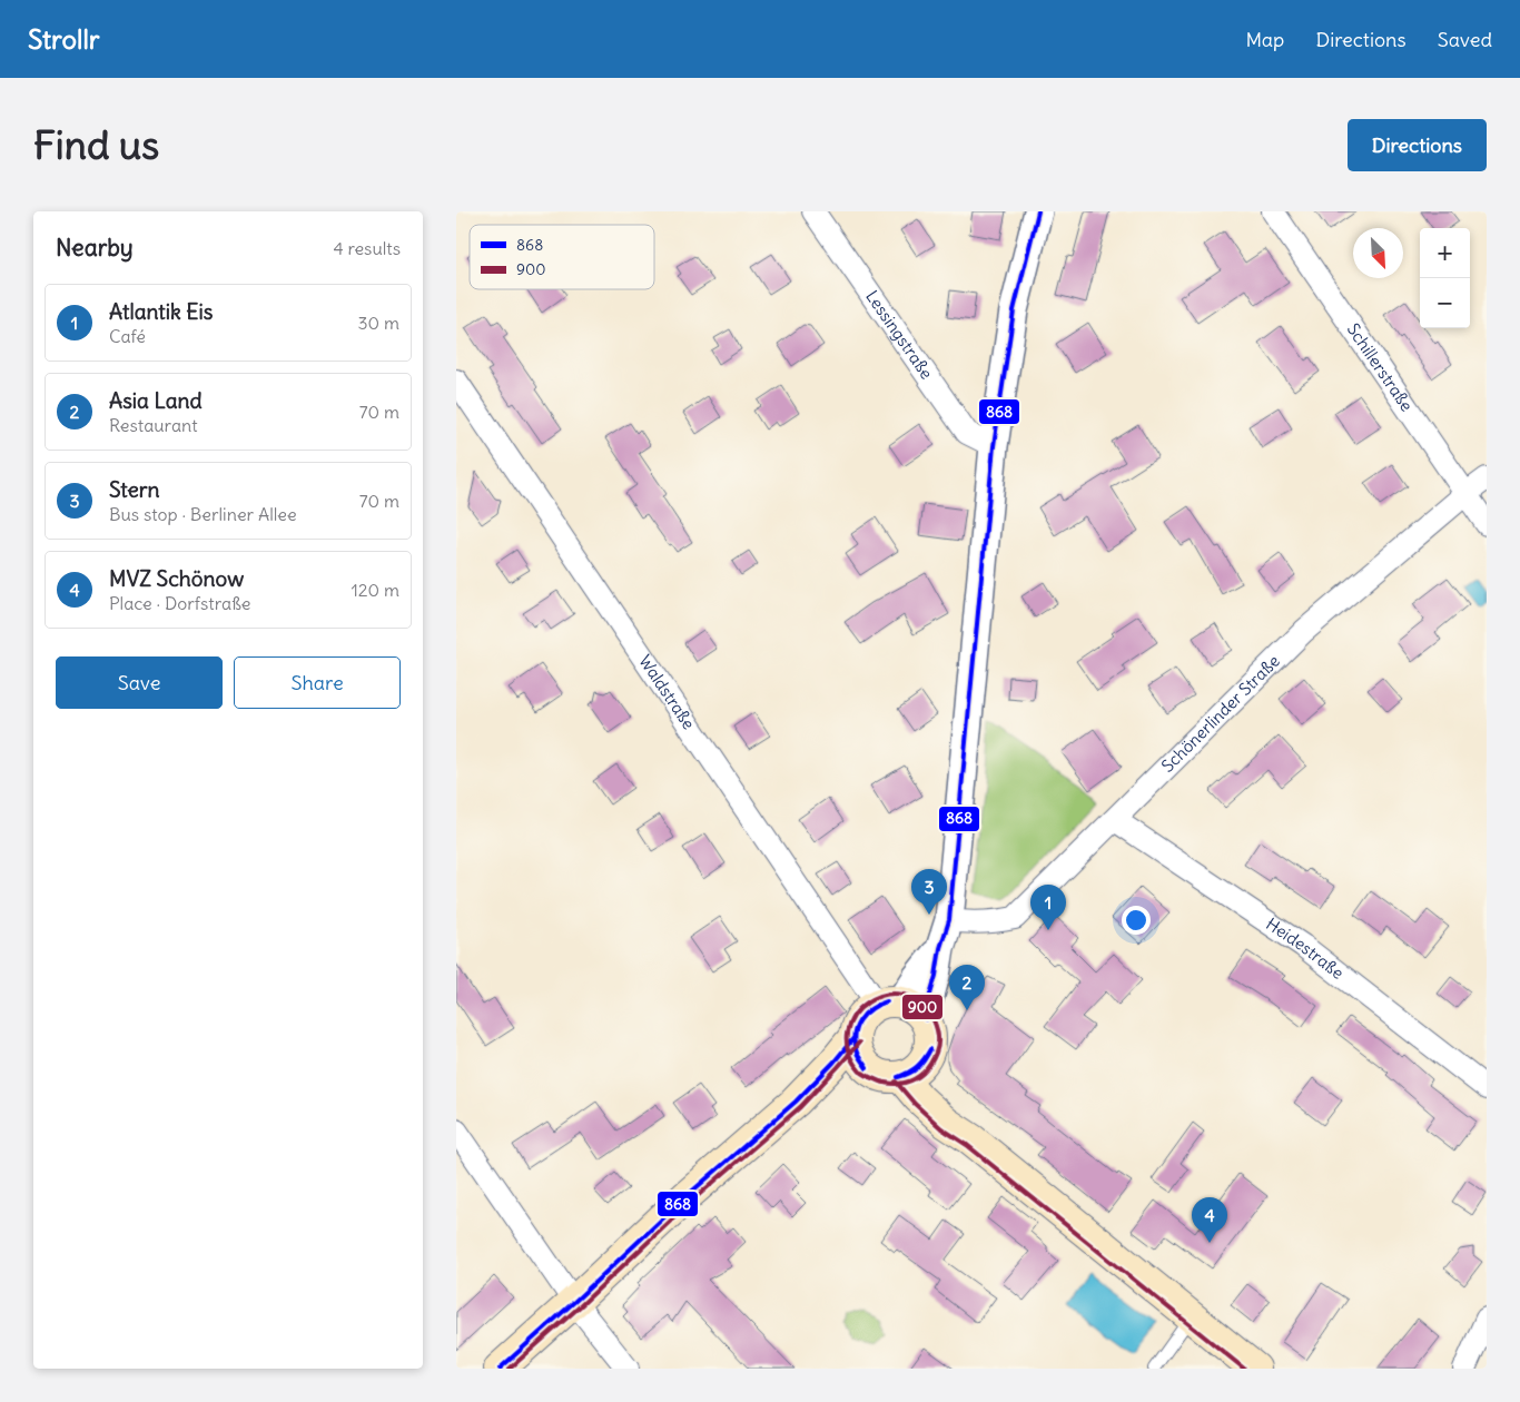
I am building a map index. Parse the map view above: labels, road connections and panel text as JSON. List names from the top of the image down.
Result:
{
  "streets": {
    "street": [
      "Lessingstraße",
      "Schillerstraße",
      "Waldstraße",
      "Schönerlinder Straße",
      "Heidestraße"
    ]
  },
  "crossings": [
    ["Schillerstraße", "Schönerlinder Straße"],
    ["Schönerlinder Straße", "Heidestraße"]
  ],
  "lines": ["transit line 868", "transit line 900"],
  "legend": ["868", "900"],
  "north": "bottom right",
  "page": {
    "header": "Strollr",
    "nav": ["Map", "Directions", "Saved"],
    "buttons": [
      "Directions",
      ["Save", "Share"]
    ],
    "title": "Find us",
    "heading": ["Nearby", "4 results"],
    "map_buttons": ["+", "−"],
    "list": [
      {
        "mark": "1",
        "name": "Atlantik Eis",
        "note": "Café",
        "value": "30 m"
      },
      {
        "mark": "2",
        "name": "Asia Land",
        "note": "Restaurant",
        "value": "70 m"
      },
      {
        "mark": "3",
        "name": "Stern",
        "note": "Bus stop · Berliner Allee",
        "value": "70 m"
      },
      {
        "mark": "4",
        "name": "MVZ Schönow",
        "note": "Place · Dorfstraße",
        "value": "120 m"
      }
    ],
    "pins": [
      "3",
      "1",
      "2",
      "4"
    ]
  }
}
